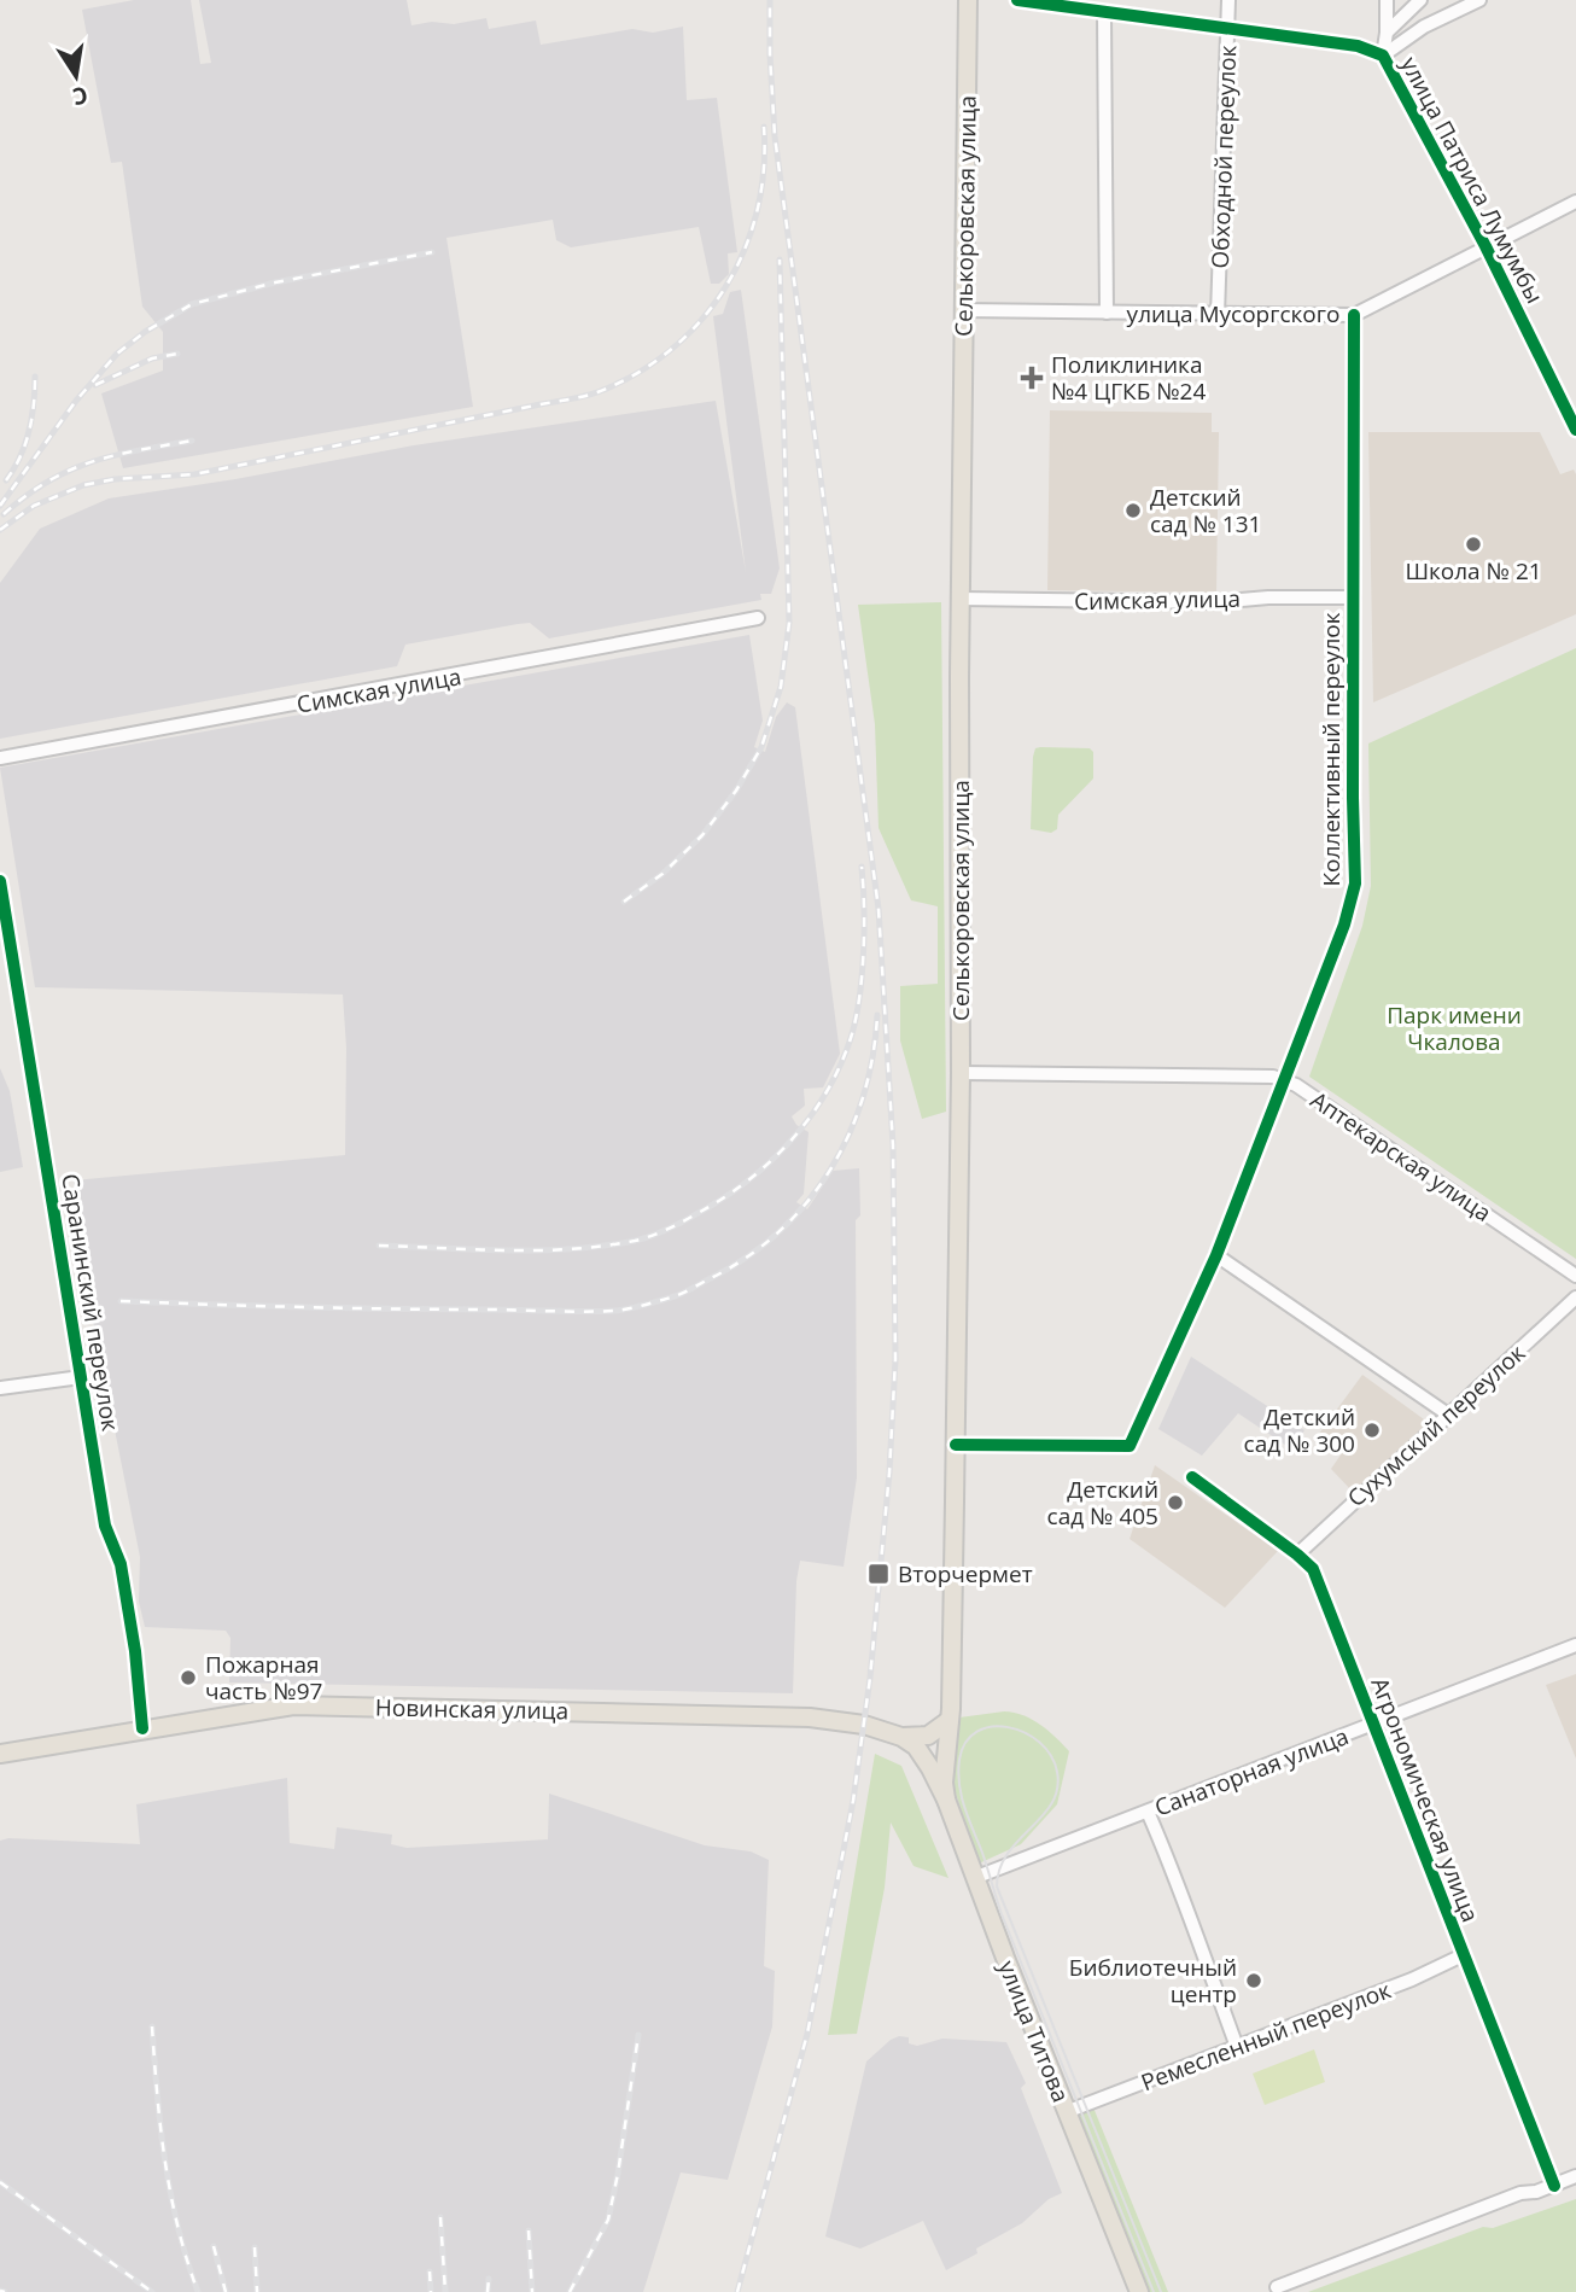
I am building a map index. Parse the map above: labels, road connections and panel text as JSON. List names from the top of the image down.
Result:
{
  "streets": {
    "main road": ["Селькоровская улица", "Новинская улица", "улица Титова"],
    "street": [
      "Обходной переулок",
      "улица Патриса Лумумбы",
      "улица Мусоргского",
      "Симская улица",
      "Коллективный переулок",
      "Аптекарская улица",
      "Саранинский переулок",
      "Сухумский переулок",
      "Санаторная улица",
      "Агрономическая улица",
      "Ремесленный переулок"
    ]
  },
  "crossings": [
    ["Обходной переулок", "улица Патриса Лумумбы"],
    ["Обходной переулок", "улица Мусоргского"],
    ["улица Патриса Лумумбы", "улица Мусоргского"],
    ["Селькоровская улица", "улица Мусоргского"],
    ["Селькоровская улица", "Симская улица"],
    ["Селькоровская улица", "Коллективный переулок"],
    ["Селькоровская улица", "Аптекарская улица"],
    ["Селькоровская улица", "улица Титова"],
    ["улица Мусоргского", "Коллективный переулок"],
    ["Симская улица", "Коллективный переулок"],
    ["Коллективный переулок", "Аптекарская улица"],
    ["Саранинский переулок", "Новинская улица"],
    ["Сухумский переулок", "Агрономическая улица"],
    ["Новинская улица", "улица Титова"],
    ["Санаторная улица", "Агрономическая улица"],
    ["Санаторная улица", "улица Титова"],
    ["Агрономическая улица", "Ремесленный переулок"],
    ["улица Титова", "Ремесленный переулок"]
  ],
  "parks": ["Парк имени Чкалова"],
  "places": {
    "health": ["Поликлиника №4 ЦГКБ №24"],
    "other": [
      "Детский сад № 131",
      "Школа № 21",
      "Детский сад № 300",
      "Детский сад № 405",
      "Пожарная часть №97",
      "Библиотечный центр"
    ],
    "transit": ["Вторчермет"]
  },
  "north": "bottom"
}
